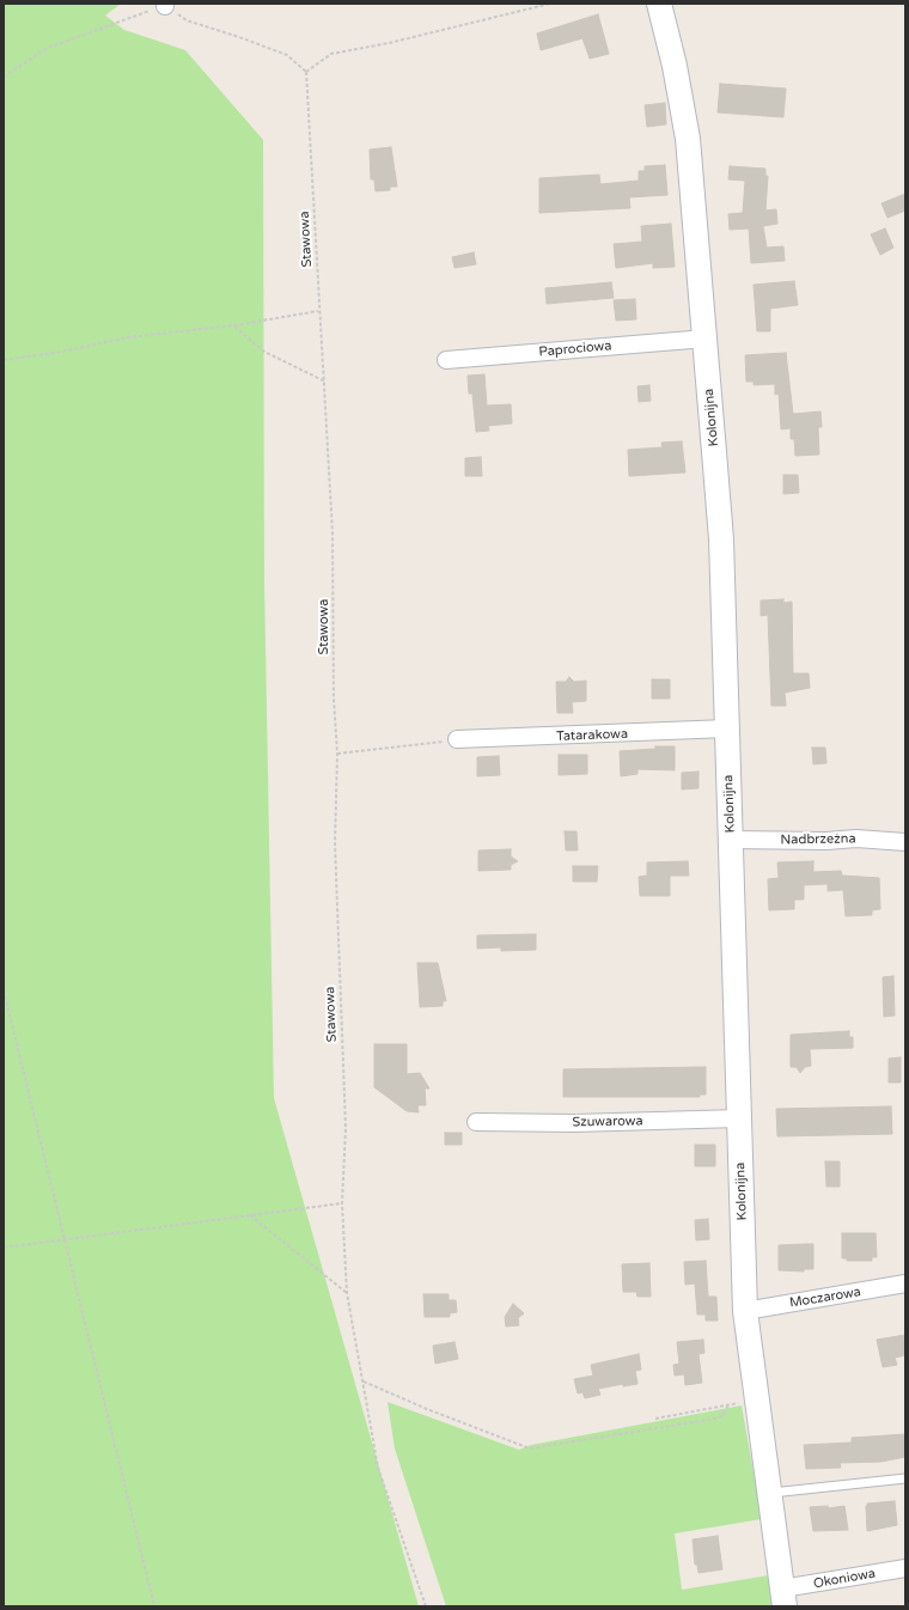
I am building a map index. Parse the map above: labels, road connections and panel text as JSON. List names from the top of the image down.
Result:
{
  "streets": {
    "street": [
      "Paprociowa",
      "Kolonijna",
      "Tatarakowa",
      "Nadbrzeżna",
      "Szuwarowa",
      "Moczarowa",
      "Okoniowa"
    ],
    "path": ["Stawowa"]
  },
  "crossings": [
    ["Paprociowa", "Kolonijna"],
    ["Kolonijna", "Tatarakowa"],
    ["Kolonijna", "Nadbrzeżna"],
    ["Kolonijna", "Szuwarowa"],
    ["Kolonijna", "Moczarowa"],
    ["Kolonijna", "Okoniowa"]
  ]
}
